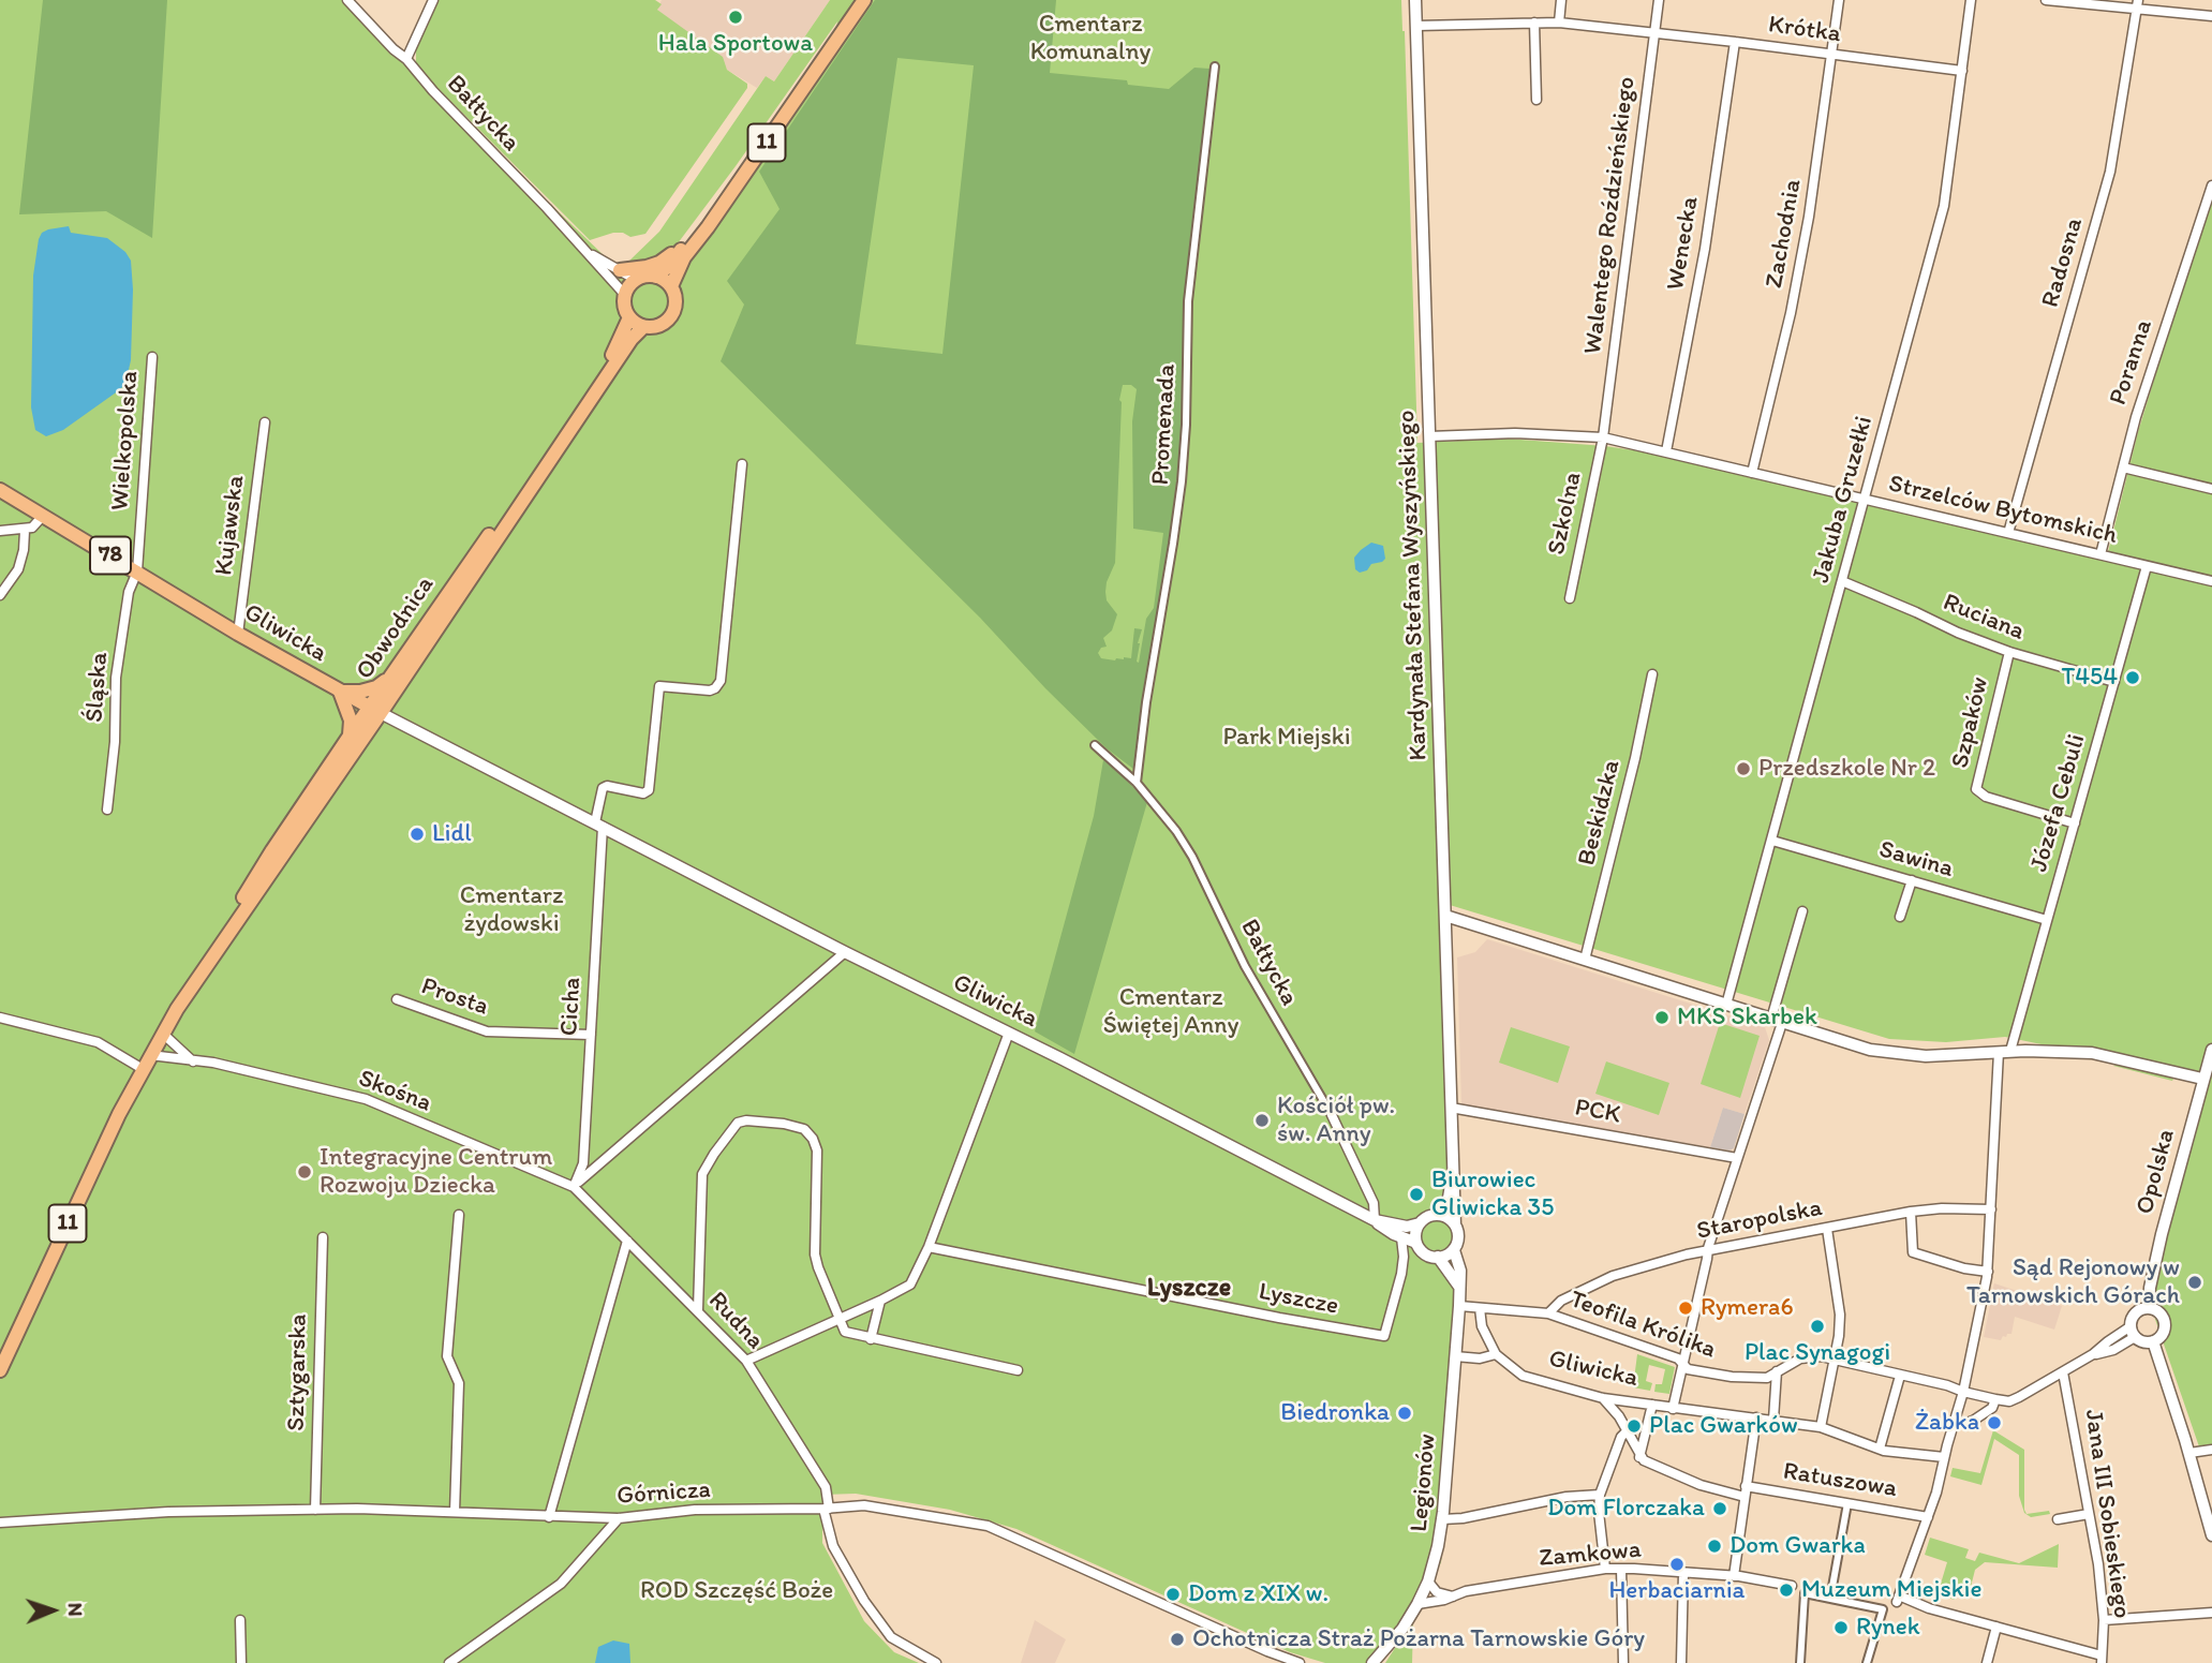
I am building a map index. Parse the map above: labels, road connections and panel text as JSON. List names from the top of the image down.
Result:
{
  "streets": {
    "main road": [
      "11",
      "78",
      "Obwodnica",
      "Gliwicka"
    ],
    "street": [
      "Krótka",
      "Bałtycka",
      "Walentego Roździeńskiego",
      "Zachodnia",
      "Wenecka",
      "Radosna",
      "Poranna",
      "Promenada",
      "Wielkopolska",
      "Jakuba Gruzełki",
      "Strzelców Bytomskich",
      "Szkolna",
      "Kujawska",
      "Kardynała Stefana Wyszyńskiego",
      "Ruciana",
      "Śląska",
      "Szpaków",
      "Józefa Cebuli",
      "Beskidzka",
      "Sawina",
      "Prosta",
      "Cicha",
      "Skośna",
      "PCK",
      "Opolska",
      "Staropolska",
      "Lyszcze",
      "Rudna",
      "Teofila Królika",
      "Sztygarska",
      "Ratuszowa",
      "Legionów",
      "Górnicza",
      "Jana III Sobieskiego",
      "Zamkowa"
    ]
  },
  "crossings": [
    ["Krótka", "Walentego Roździeńskiego"],
    ["Krótka", "Zachodnia"],
    ["Krótka", "Wenecka"],
    ["Krótka", "Jakuba Gruzełki"],
    ["Krótka", "Kardynała Stefana Wyszyńskiego"],
    ["Bałtycka", "11"],
    ["Bałtycka", "Promenada"],
    ["Bałtycka", "Obwodnica"],
    ["Bałtycka", "Gliwicka"],
    ["11", "Obwodnica"],
    ["Walentego Roździeńskiego", "Strzelców Bytomskich"],
    ["Walentego Roździeńskiego", "Szkolna"],
    ["Zachodnia", "Strzelców Bytomskich"],
    ["Wenecka", "Strzelców Bytomskich"],
    ["Radosna", "Strzelców Bytomskich"],
    ["Poranna", "Strzelców Bytomskich"],
    ["Wielkopolska", "Gliwicka"],
    ["Wielkopolska", "Śląska"],
    ["Jakuba Gruzełki", "Strzelców Bytomskich"],
    ["Jakuba Gruzełki", "Ruciana"],
    ["Jakuba Gruzełki", "Sawina"],
    ["Strzelców Bytomskich", "Szkolna"],
    ["Strzelców Bytomskich", "Kardynała Stefana Wyszyńskiego"],
    ["Strzelców Bytomskich", "Józefa Cebuli"],
    ["Kujawska", "Gliwicka"],
    ["Kardynała Stefana Wyszyńskiego", "Gliwicka"],
    ["Kardynała Stefana Wyszyńskiego", "PCK"],
    ["Kardynała Stefana Wyszyńskiego", "Legionów"],
    ["Ruciana", "Szpaków"],
    ["Ruciana", "Józefa Cebuli"],
    ["Obwodnica", "Gliwicka"],
    ["Obwodnica", "Skośna"],
    ["Gliwicka", "Śląska"],
    ["Gliwicka", "Cicha"],
    ["Gliwicka", "Lyszcze"],
    ["Gliwicka", "Legionów"],
    ["Szpaków", "Józefa Cebuli"],
    ["Józefa Cebuli", "Sawina"],
    ["Prosta", "Cicha"],
    ["Cicha", "Skośna"],
    ["Cicha", "Rudna"],
    ["Skośna", "Rudna"],
    ["Staropolska", "Teofila Królika"],
    ["Rudna", "Górnicza"],
    ["Sztygarska", "Górnicza"],
    ["Legionów", "Zamkowa"]
  ],
  "districts": ["Lyszcze"],
  "parks": [
    "Cmentarz Komunalny",
    "Park Miejski",
    "Cmentarz żydowski",
    "Cmentarz Świętej Anny",
    "ROD Szczęść Boże"
  ],
  "places": [
    "Hala Sportowa",
    "T454",
    "Przedszkole Nr 2",
    "Lidl",
    "MKS Skarbek",
    "Kościół pw. św. Anny",
    "Integracyjne Centrum Rozwoju Dziecka",
    "Biurowiec Gliwicka 35",
    "Sąd Rejonowy w Tarnowskich Górach",
    "Rymera6",
    "Plac Synagogi",
    "Biedronka",
    "Żabka",
    "Plac Gwarków",
    "Dom Florczaka",
    "Dom Gwarka",
    "Herbaciarnia",
    "Muzeum Miejskie",
    "Dom z XIX w.",
    "Rynek",
    "Ochotnicza Straż Pożarna Tarnowskie Góry"
  ],
  "north": "right"
}
